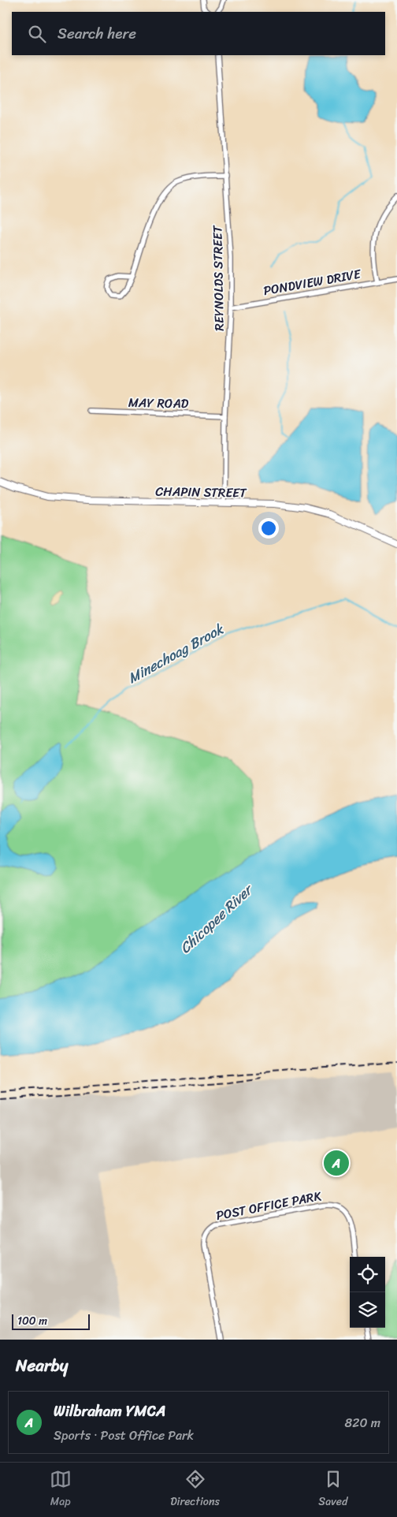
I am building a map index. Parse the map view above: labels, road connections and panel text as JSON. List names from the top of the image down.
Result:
{
  "streets": {
    "main road": ["CHAPIN STREET"],
    "street": [
      "REYNOLDS STREET",
      "PONDVIEW DRIVE",
      "MAY ROAD",
      "POST OFFICE PARK"
    ]
  },
  "crossings": [
    ["REYNOLDS STREET", "PONDVIEW DRIVE"],
    ["REYNOLDS STREET", "MAY ROAD"],
    ["REYNOLDS STREET", "CHAPIN STREET"]
  ],
  "water": ["Minechoag Brook", "Chicopee River"],
  "scale_bar": "100 m",
  "page": {
    "search": "Search here",
    "pins": "A",
    "scale": "100 m",
    "heading": "Nearby",
    "list": [
      {
        "mark": "A",
        "name": "Wilbraham YMCA",
        "note": "Sports · Post Office Park",
        "value": "820 m"
      }
    ],
    "nav": ["Map", "Directions", "Saved"]
  }
}
